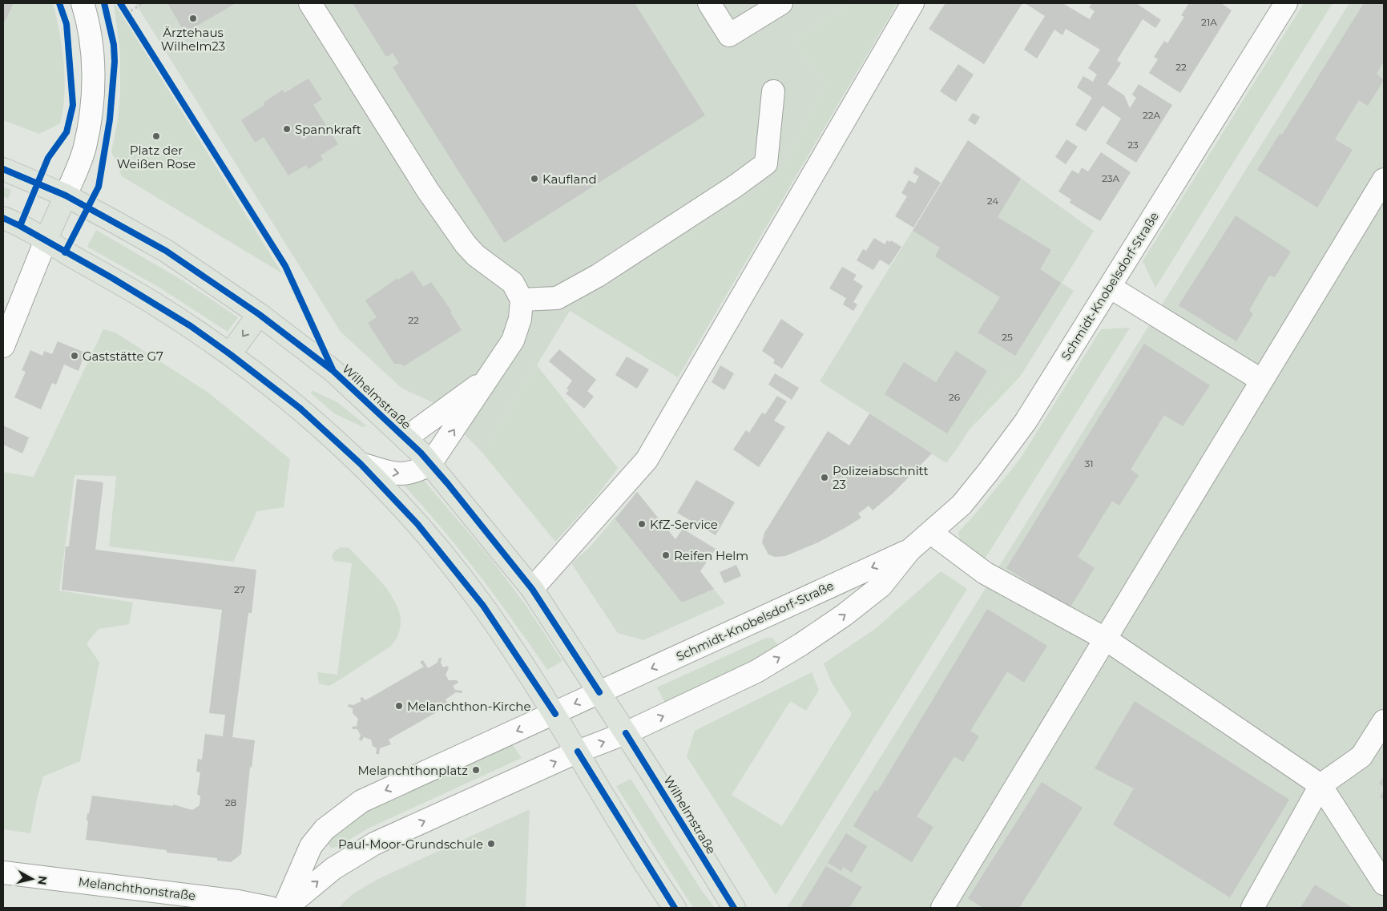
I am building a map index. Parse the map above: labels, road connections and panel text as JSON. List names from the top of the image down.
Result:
{
  "streets": {
    "main road": ["Wilhelmstraße"],
    "street": ["Schmidt-Knobelsdorf-Straße", "Melanchthonstraße"]
  },
  "crossings": [
    ["Schmidt-Knobelsdorf-Straße", "Wilhelmstraße"]
  ],
  "places": [
    "Ärztehaus Wilhelm23",
    "Spannkraft",
    "Platz der Weißen Rose",
    "Kaufland",
    "Gaststätte G7",
    "Polizeiabschnitt 23",
    "KfZ-Service",
    "Reifen Helm",
    "Melanchthon-Kirche",
    "Melanchthonplatz",
    "Paul-Moor-Grundschule"
  ],
  "house_numbers": [
    "21A",
    "22",
    "22A",
    "23",
    "23A",
    "24",
    "22",
    "25",
    "26",
    "31",
    "27",
    "28"
  ],
  "north": "right"
}
